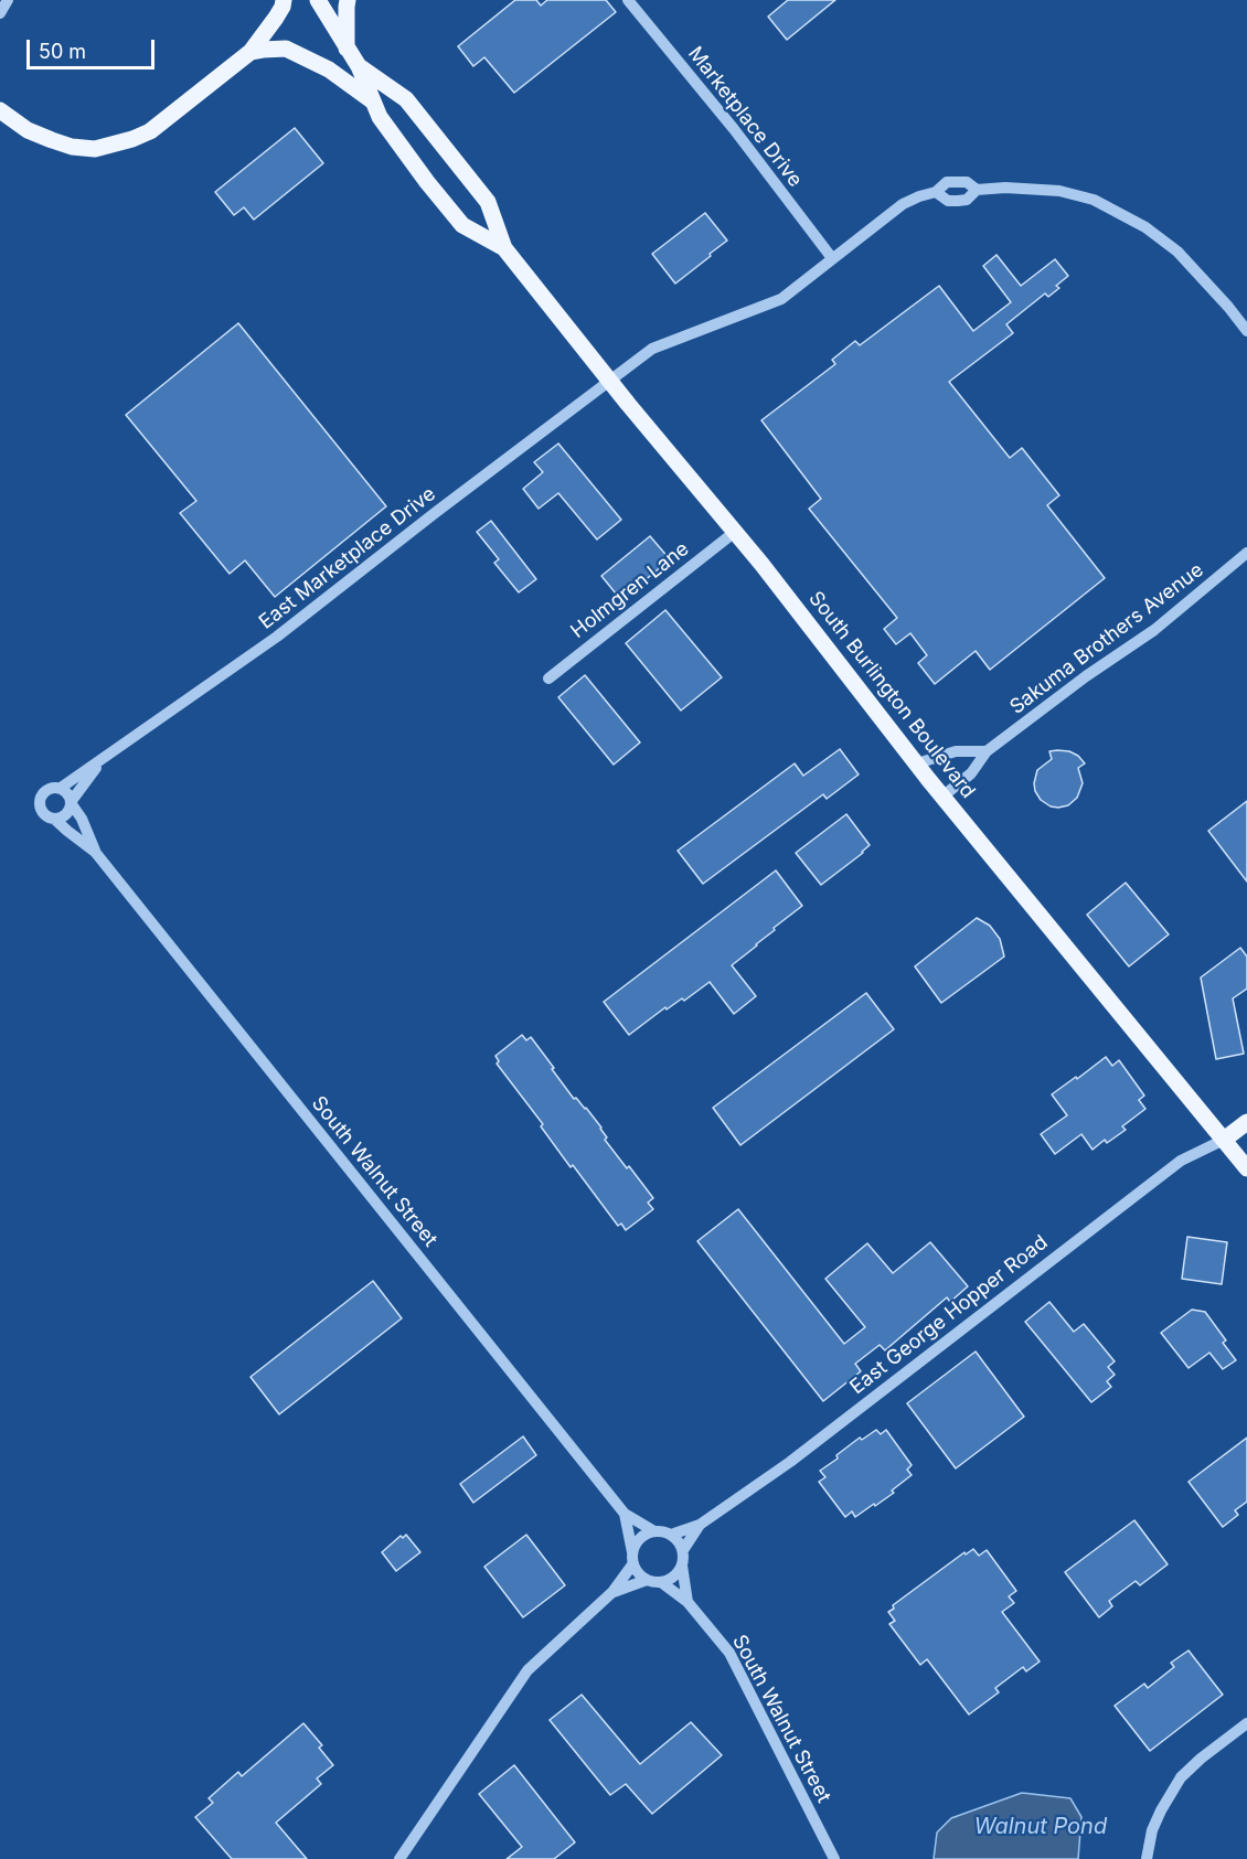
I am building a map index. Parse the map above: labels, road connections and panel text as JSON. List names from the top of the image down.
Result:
{
  "streets": {
    "main road": ["South Burlington Boulevard"],
    "street": [
      "Marketplace Drive",
      "East Marketplace Drive",
      "Holmgren Lane",
      "Sakuma Brothers Avenue",
      "South Walnut Street",
      "East George Hopper Road"
    ]
  },
  "crossings": [
    ["Marketplace Drive", "East Marketplace Drive"],
    ["East Marketplace Drive", "South Burlington Boulevard"],
    ["East Marketplace Drive", "South Walnut Street"],
    ["Holmgren Lane", "South Burlington Boulevard"],
    ["Sakuma Brothers Avenue", "South Burlington Boulevard"],
    ["South Burlington Boulevard", "East George Hopper Road"],
    ["South Walnut Street", "East George Hopper Road"]
  ],
  "water": ["Walnut Pond"],
  "scale_bar": "50 m"
}
